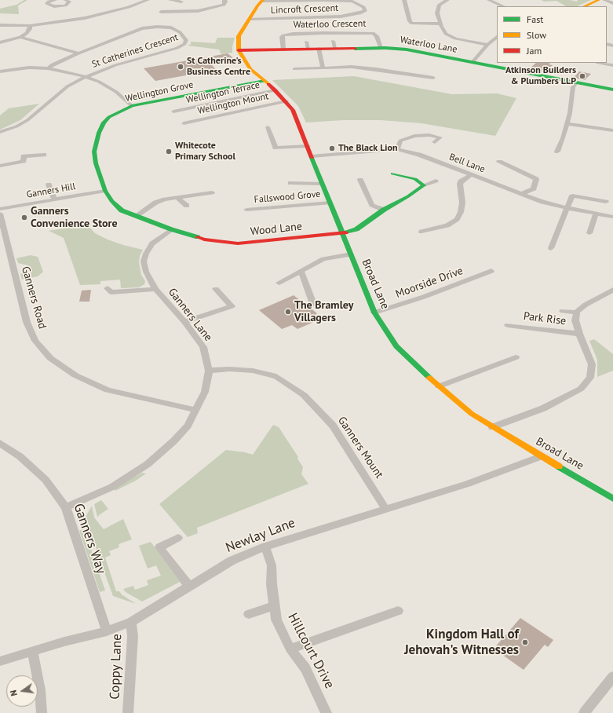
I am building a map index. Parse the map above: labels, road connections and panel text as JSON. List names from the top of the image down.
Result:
{
  "streets": {
    "street": [
      "Lincroft Crescent",
      "Waterloo Crescent",
      "Waterloo Lane",
      "St Catherines Crescent",
      "Wellington Grove",
      "Wellington Terrace",
      "Wellington Mount",
      "Bell Lane",
      "Ganners Hill",
      "Fallswood Grove",
      "Wood Lane",
      "Moorside Drive",
      "Broad Lane",
      "Ganners Road",
      "Ganners Lane",
      "Park Rise",
      "Ganners Mount",
      "Newlay Lane",
      "Ganners Way",
      "Hillcourt Drive",
      "Coppy Lane"
    ]
  },
  "crossings": [
    ["Waterloo Crescent", "Waterloo Lane"],
    ["Waterloo Lane", "Broad Lane"],
    ["Wellington Grove", "Ganners Hill"],
    ["Wellington Grove", "Wood Lane"],
    ["Wellington Grove", "Broad Lane"],
    ["Wellington Grove", "Ganners Lane"],
    ["Wellington Terrace", "Broad Lane"],
    ["Wellington Mount", "Broad Lane"],
    ["Bell Lane", "Broad Lane"],
    ["Fallswood Grove", "Broad Lane"],
    ["Wood Lane", "Broad Lane"],
    ["Moorside Drive", "Broad Lane"],
    ["Broad Lane", "Newlay Lane"],
    ["Ganners Road", "Ganners Lane"],
    ["Ganners Lane", "Ganners Mount"],
    ["Ganners Lane", "Ganners Way"],
    ["Ganners Mount", "Newlay Lane"],
    ["Newlay Lane", "Ganners Way"],
    ["Newlay Lane", "Hillcourt Drive"],
    ["Newlay Lane", "Coppy Lane"]
  ],
  "places": [
    "St Catherine's Business Centre",
    "Atkinson Builders & Plumbers LLP",
    "The Black Lion",
    "Whitecote Primary School",
    "Ganners Convenience Store",
    "The Bramley Villagers",
    "Kingdom Hall of Jehovah's Witnesses"
  ],
  "legend": ["Fast", "Slow", "Jam"],
  "north": "left"
}
